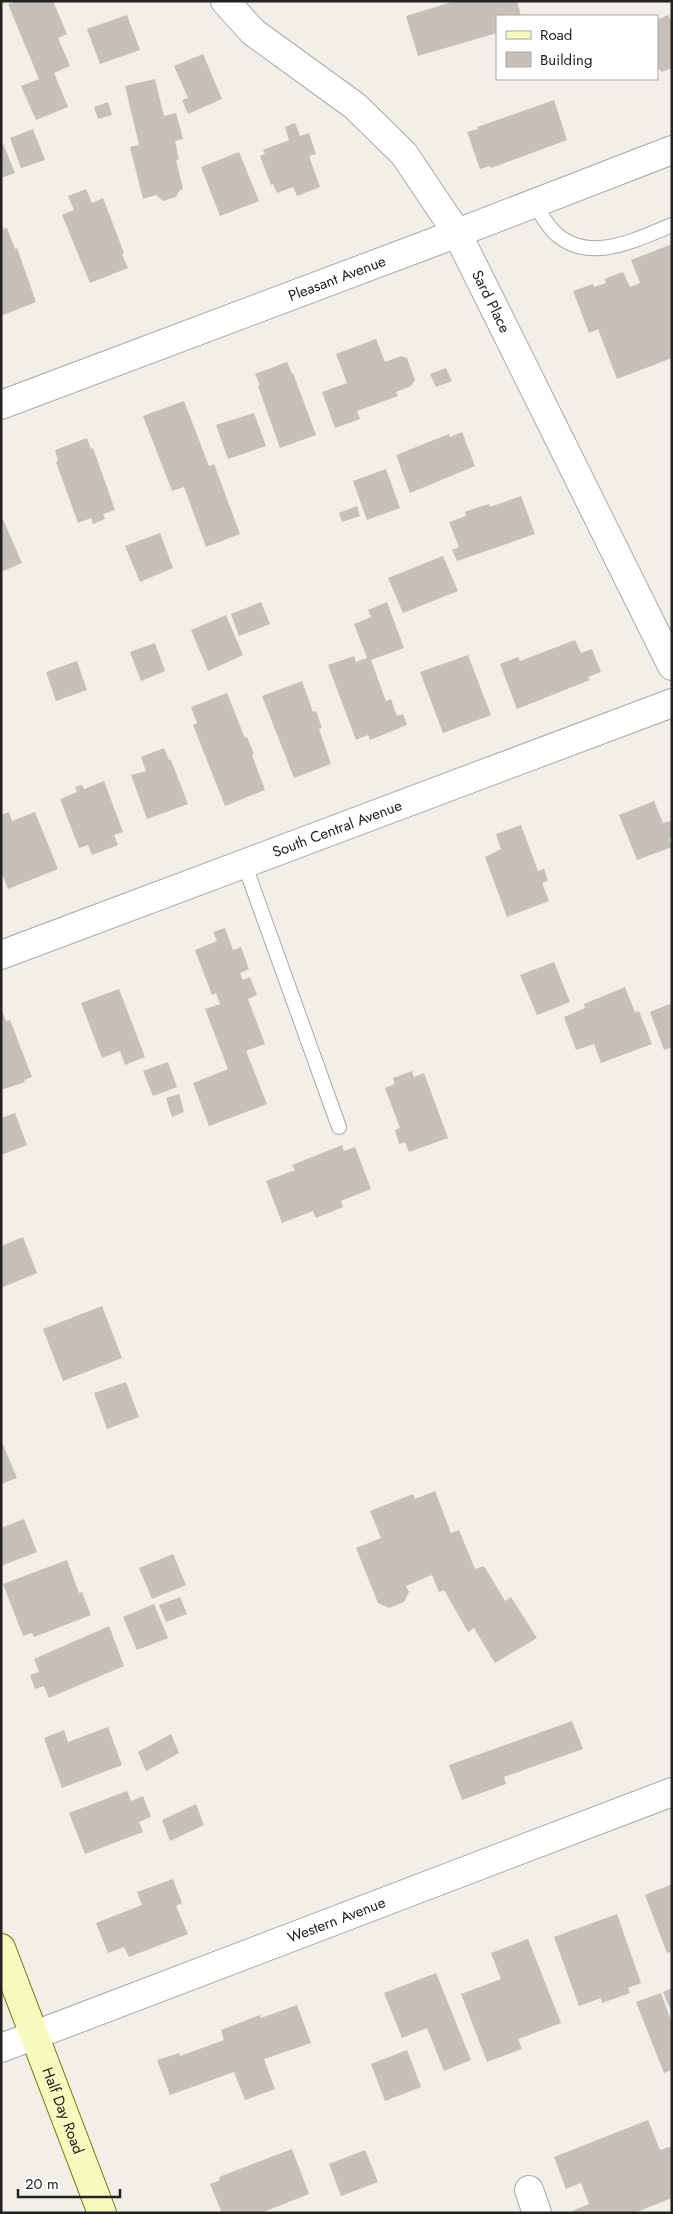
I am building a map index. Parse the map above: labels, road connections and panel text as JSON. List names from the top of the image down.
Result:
{
  "streets": {
    "main road": ["Half Day Road"],
    "street": [
      "Pleasant Avenue",
      "Sard Place",
      "South Central Avenue",
      "Western Avenue"
    ]
  },
  "crossings": [
    ["Pleasant Avenue", "Sard Place"],
    ["Western Avenue", "Half Day Road"]
  ],
  "legend": ["Road", "Building"],
  "scale_bar": "20 m"
}
